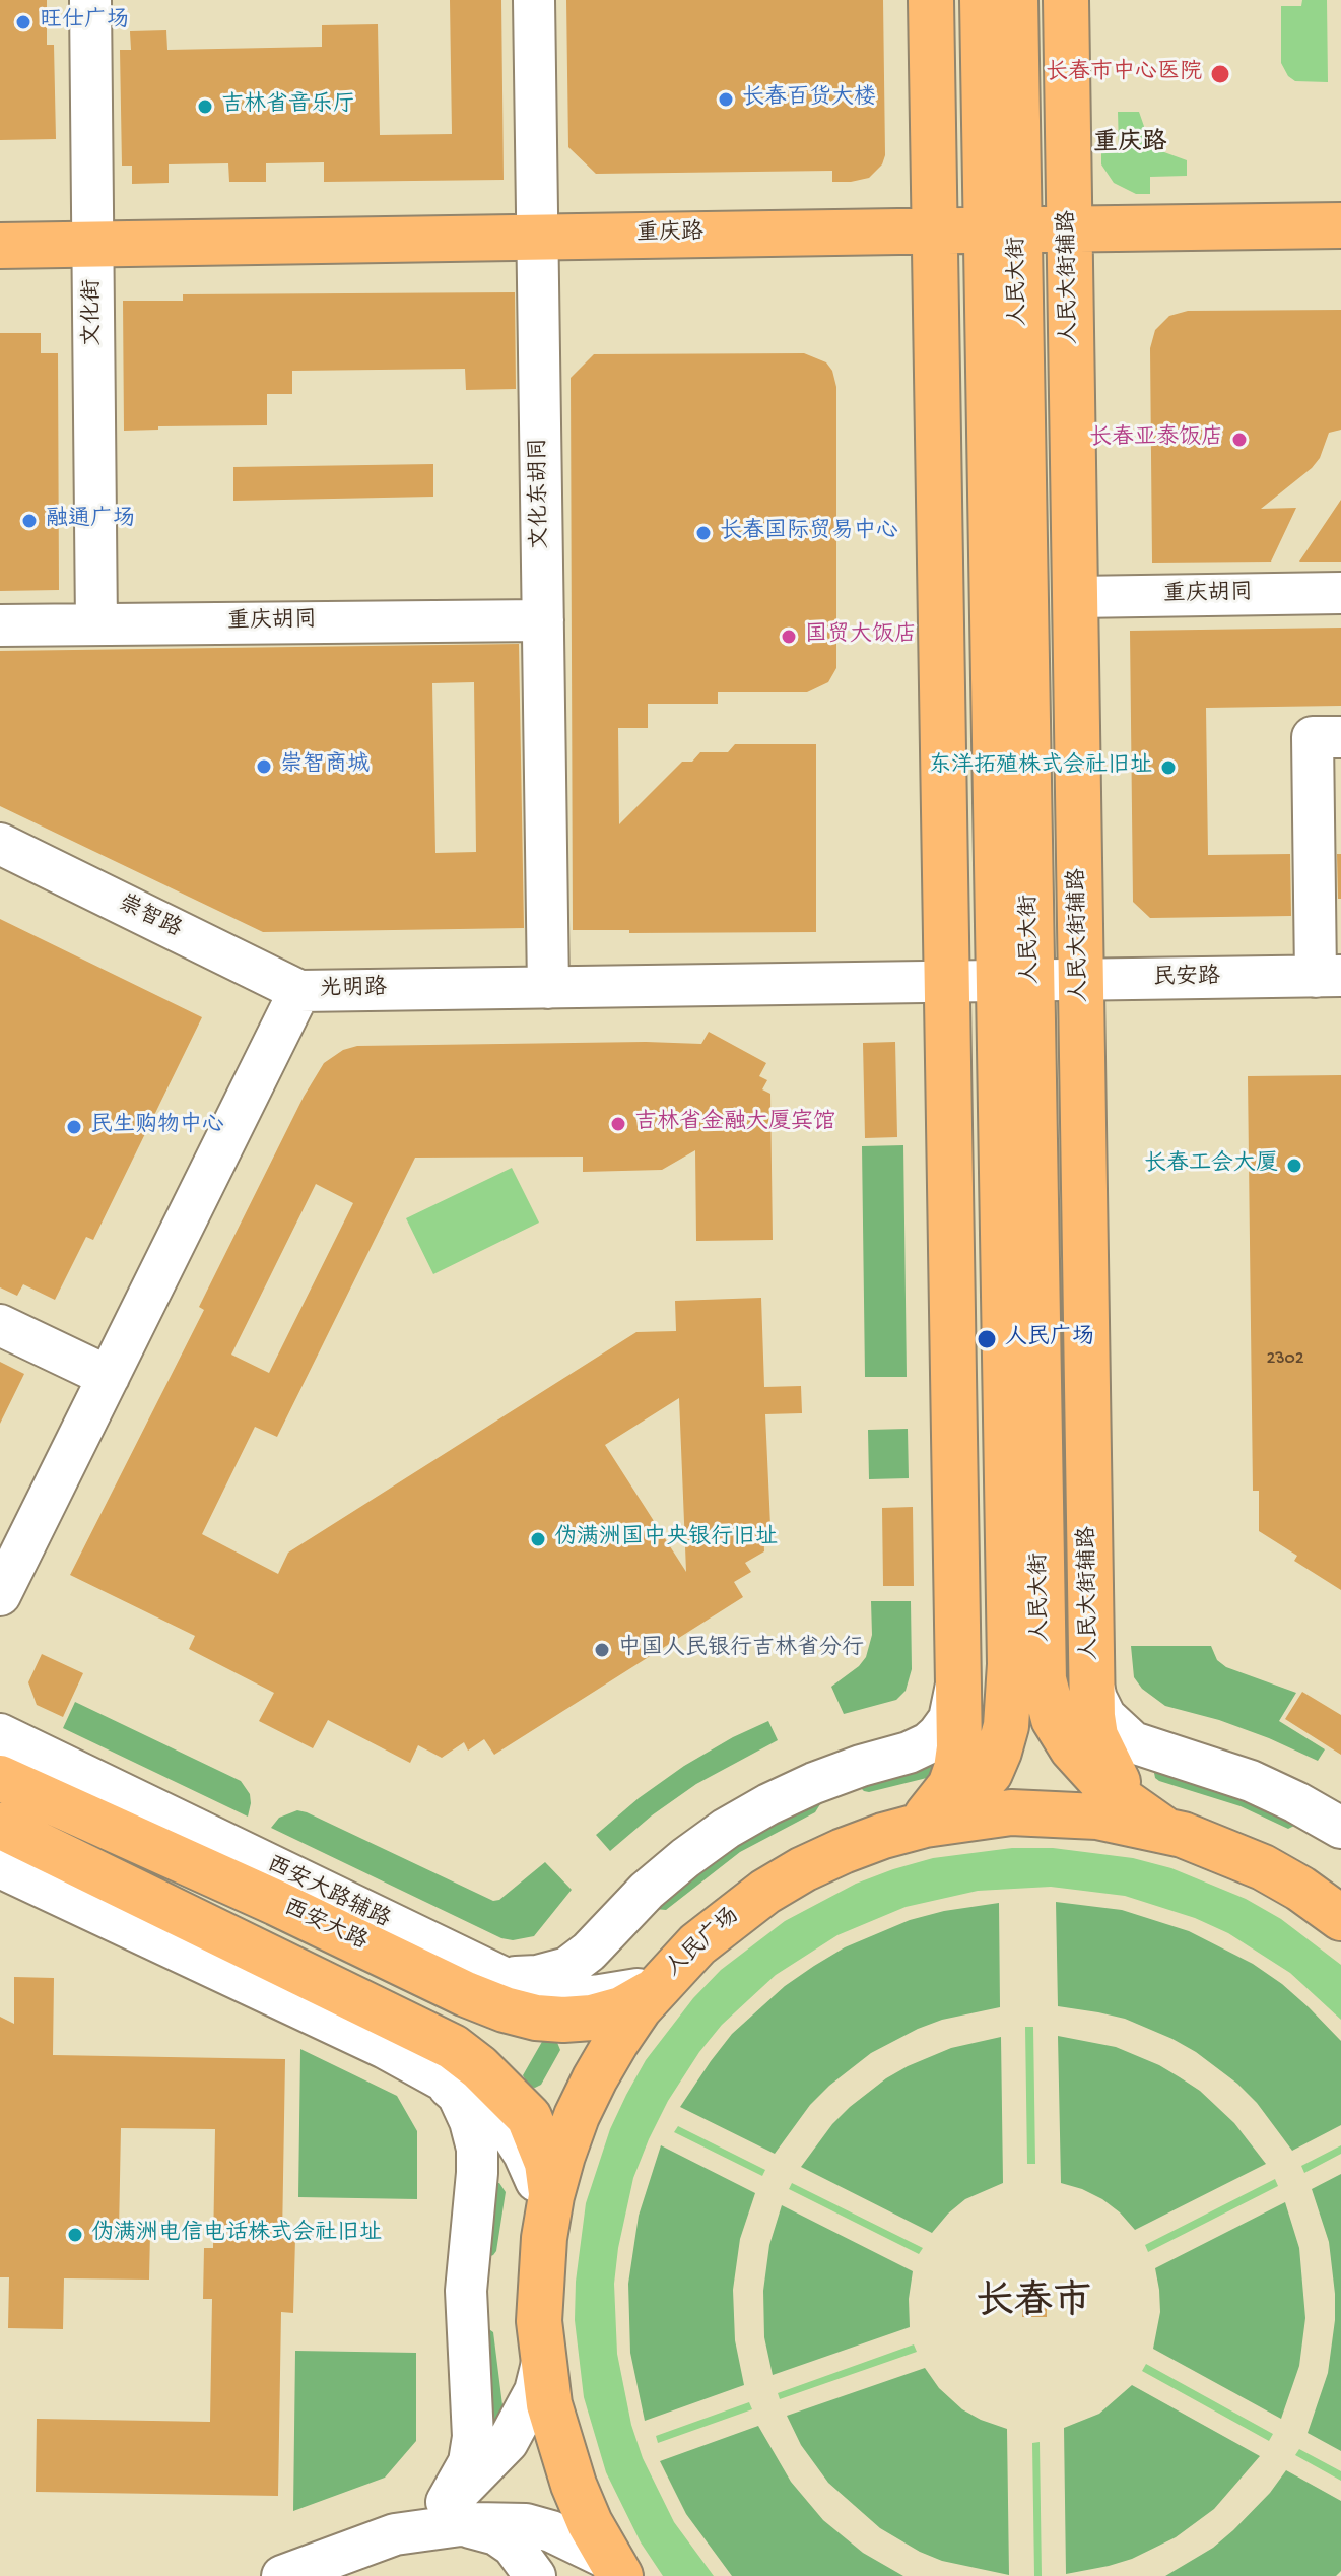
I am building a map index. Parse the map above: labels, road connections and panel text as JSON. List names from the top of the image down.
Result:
{
  "streets": {
    "main road": [
      "重庆路",
      "人民大街辅路",
      "人民大街",
      "西安大路",
      "人民广场"
    ],
    "street": [
      "文化街",
      "文化东胡同",
      "重庆胡同",
      "崇智路",
      "民安路",
      "光明路",
      "西安大路辅路"
    ]
  },
  "crossings": [
    ["重庆路", "人民大街辅路"],
    ["重庆路", "人民大街"],
    ["重庆路", "文化街"],
    ["重庆路", "文化东胡同"],
    ["人民大街辅路", "人民大街"],
    ["人民大街辅路", "重庆胡同"],
    ["人民大街辅路", "民安路"],
    ["人民大街辅路", "人民广场"],
    ["人民大街", "民安路"],
    ["人民大街", "光明路"],
    ["人民大街", "人民广场"],
    ["文化街", "重庆胡同"],
    ["文化东胡同", "重庆胡同"],
    ["文化东胡同", "光明路"],
    ["崇智路", "光明路"],
    ["民安路", "光明路"],
    ["西安大路辅路", "西安大路"],
    ["西安大路辅路", "人民广场"],
    ["西安大路", "人民广场"]
  ],
  "districts": ["重庆路", "长春市"],
  "places": [
    "旺仕广场",
    "长春市中心医院",
    "长春百货大楼",
    "吉林省音乐厅",
    "长春亚泰饭店",
    "融通广场",
    "长春国际贸易中心",
    "国贸大饭店",
    "崇智商城",
    "东洋拓殖株式会社旧址",
    "吉林省金融大厦宾馆",
    "民生购物中心",
    "长春工会大厦",
    "人民广场",
    "伪满洲国中央银行旧址",
    "中国人民银行吉林省分行",
    "伪满洲电信电话株式会社旧址"
  ],
  "house_numbers": ["2302"]
}
